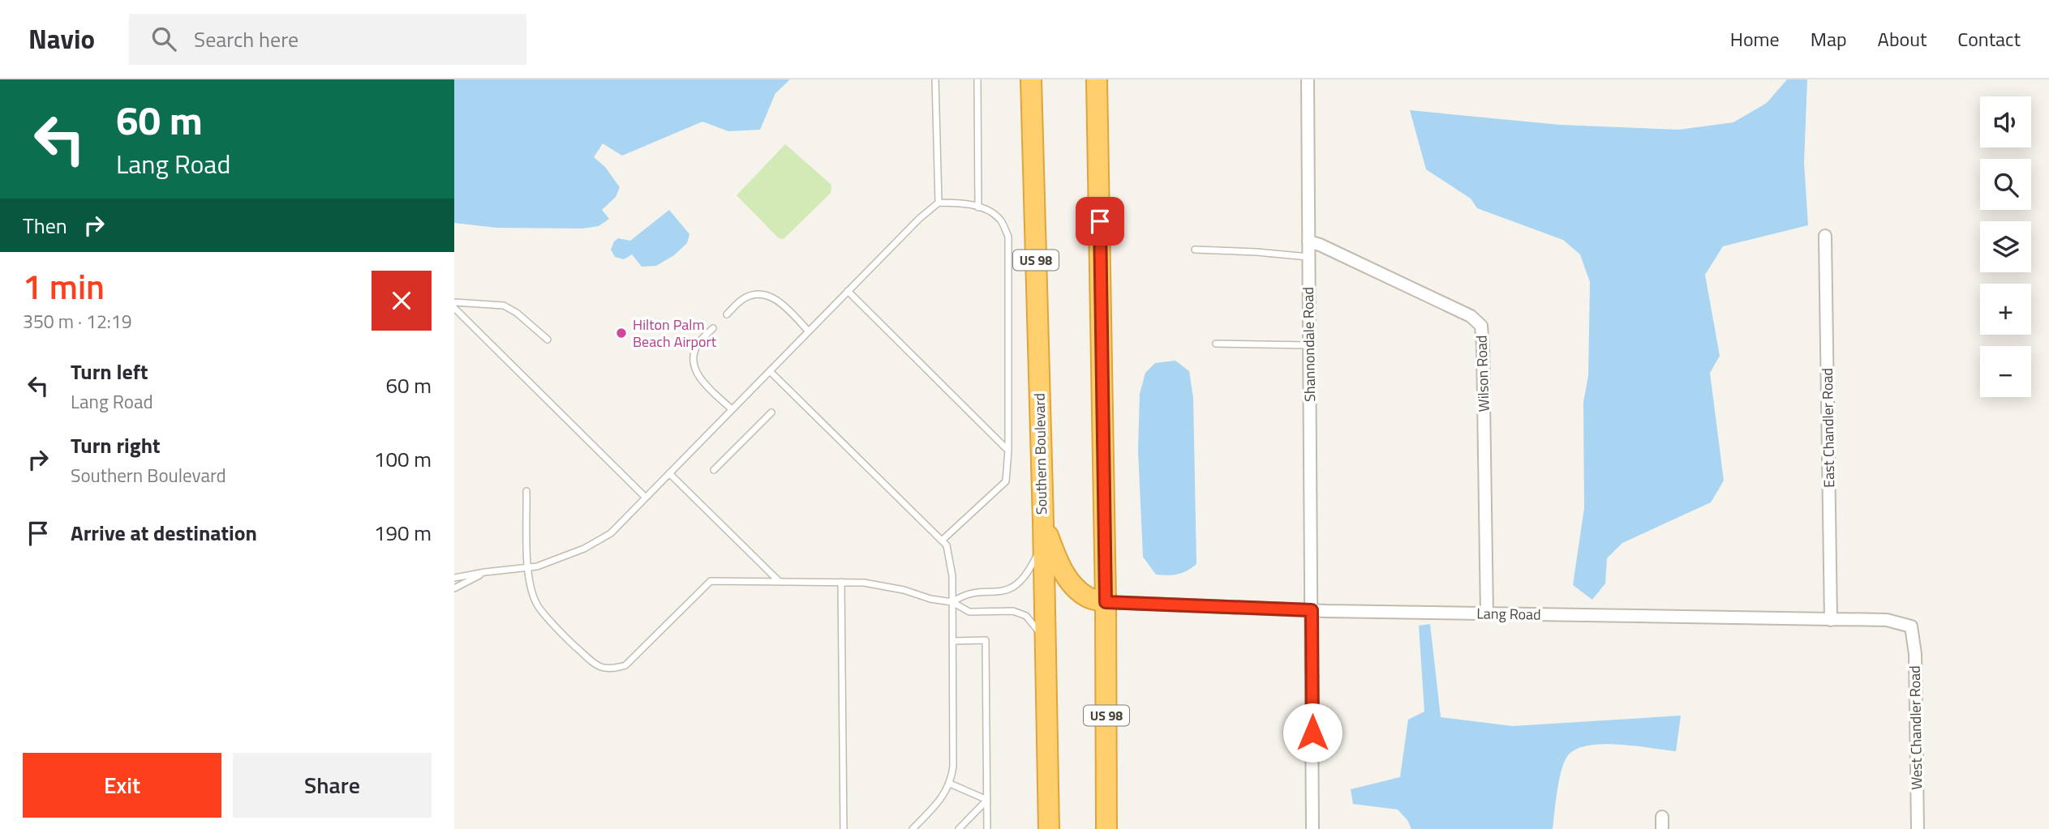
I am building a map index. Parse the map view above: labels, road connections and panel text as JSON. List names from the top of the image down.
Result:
{
  "streets": {
    "highway": ["US 98", "Southern Boulevard"],
    "street": [
      "Shannondale Road",
      "Wilson Road",
      "East Chandler Road",
      "Lang Road",
      "West Chandler Road"
    ]
  },
  "crossings": [
    ["US 98", "Lang Road"],
    ["Shannondale Road", "Wilson Road"],
    ["Shannondale Road", "Lang Road"],
    ["Wilson Road", "Lang Road"],
    ["East Chandler Road", "Lang Road"],
    ["Lang Road", "West Chandler Road"]
  ],
  "places": ["Hilton Palm Beach Airport"],
  "page": {
    "header": "Navio",
    "search": "Search here",
    "nav": [
      "Home",
      "Map",
      "About",
      "Contact"
    ],
    "turn": ["60 m", "Lang Road"],
    "map_buttons": ["+", "−"],
    "then": "Then",
    "heading": ["1 min", "350 m · 12:19"],
    "list": [
      {
        "name": "Turn left",
        "note": "Lang Road",
        "value": "60 m"
      },
      {
        "name": "Turn right",
        "note": "Southern Boulevard",
        "value": "100 m"
      },
      {
        "name": "Arrive at destination",
        "value": "190 m"
      }
    ],
    "buttons": ["Exit", "Share"]
  }
}
